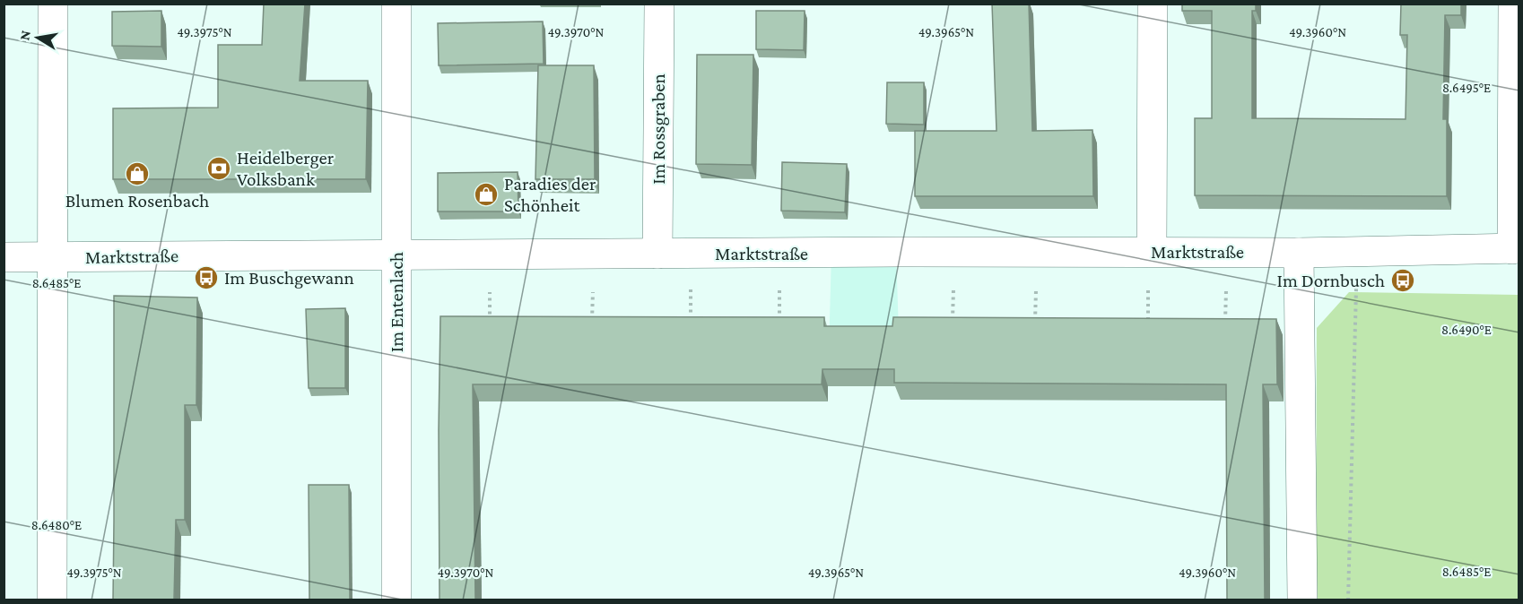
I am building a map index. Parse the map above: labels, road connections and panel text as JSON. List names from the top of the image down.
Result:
{
  "streets": {
    "street": ["Im Rossgraben", "Marktstraße", "Im Entenlach"]
  },
  "crossings": [
    ["Im Rossgraben", "Marktstraße"],
    ["Marktstraße", "Im Entenlach"]
  ],
  "places": {
    "bank": ["Heidelberger Volksbank"],
    "shop": ["Blumen Rosenbach", "Paradies der Schönheit"],
    "bus stop": ["Im Buschgewann", "Im Dornbusch"]
  },
  "north": "left",
  "coordinates": [
    "49.3975°N",
    "49.3970°N",
    "49.3965°N",
    "49.3960°N",
    "8.6495°E",
    "8.6485°E",
    "8.6490°E",
    "8.6480°E"
  ]
}
